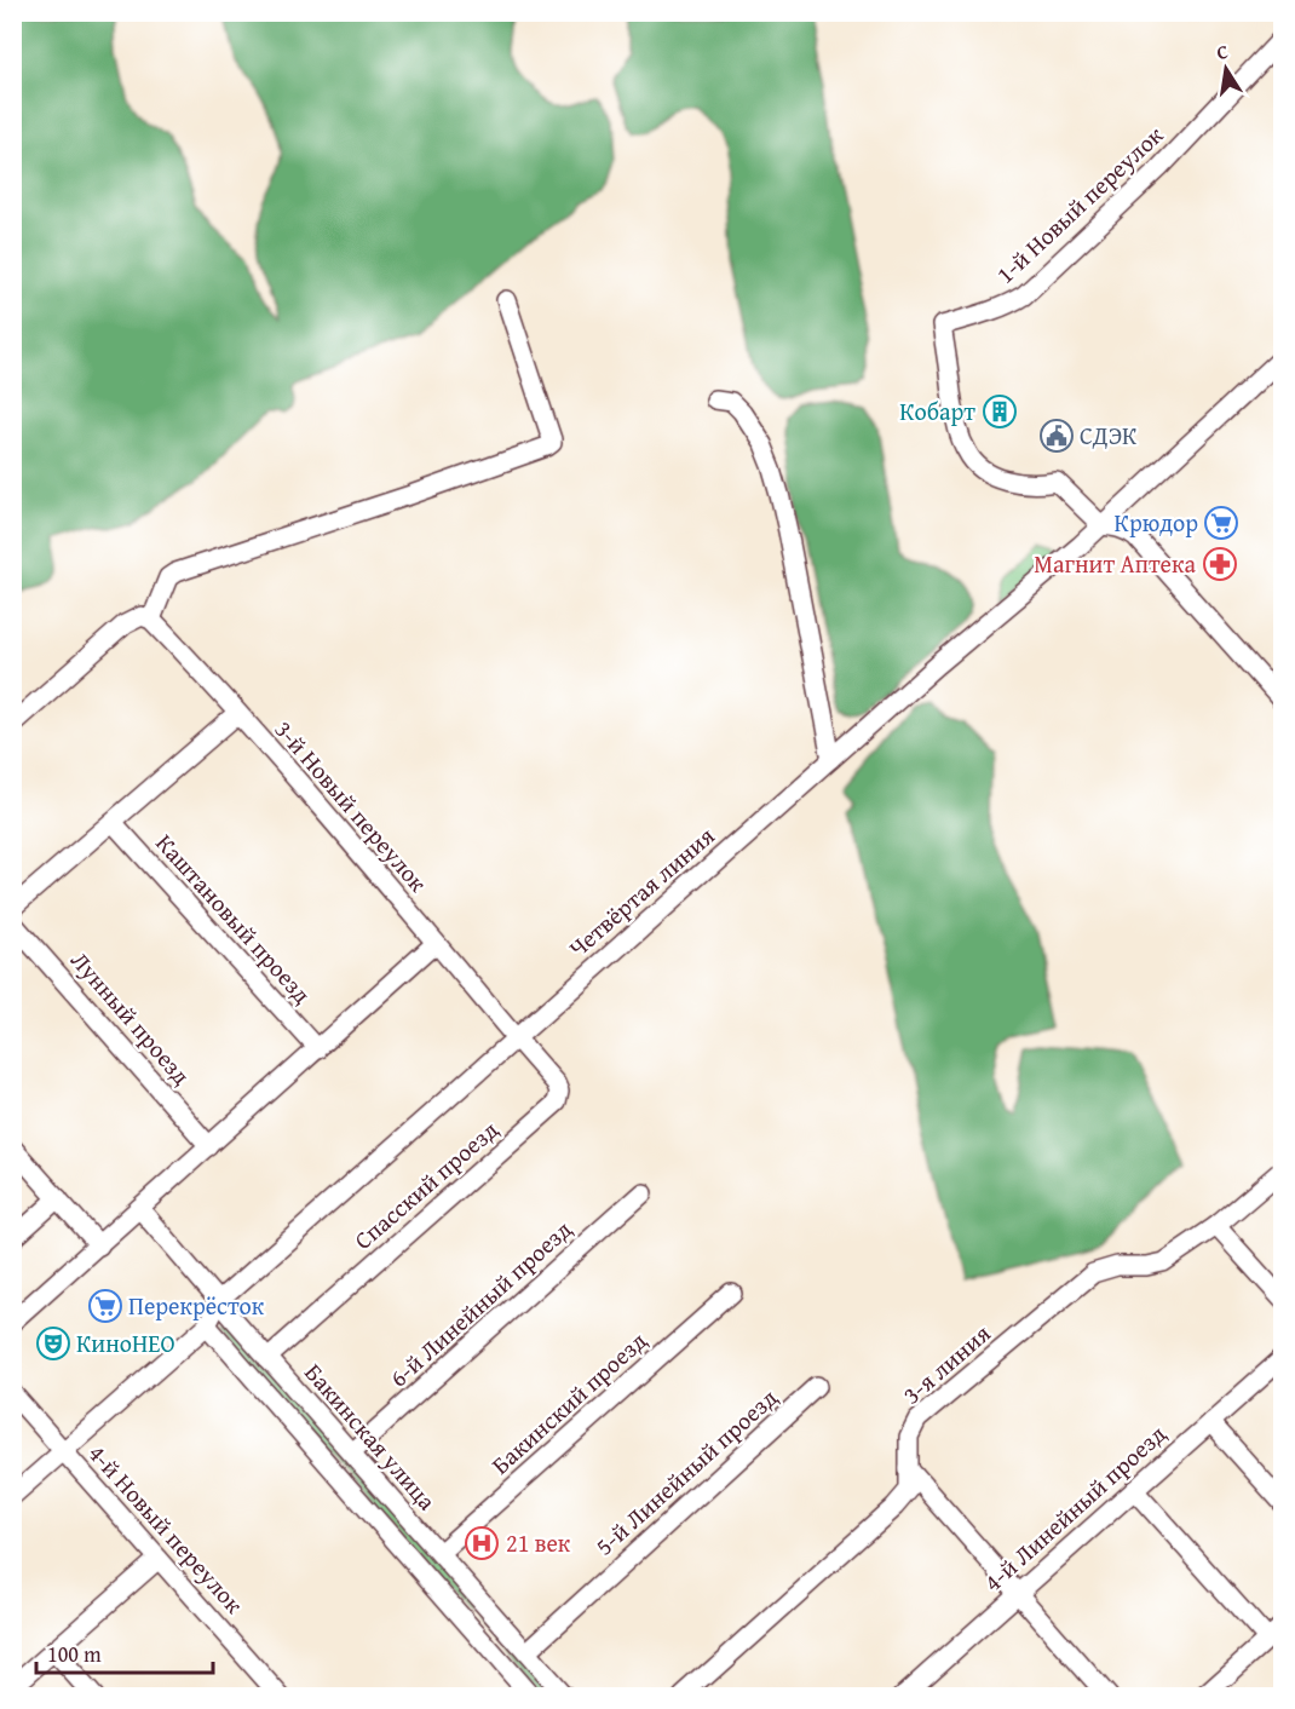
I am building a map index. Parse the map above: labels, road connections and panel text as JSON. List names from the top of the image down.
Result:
{
  "streets": {
    "street": [
      "1-й Новый переулок",
      "3-й Новый переулок",
      "Четвёртая линия",
      "Каштановый проезд",
      "Лунный проезд",
      "Спасский проезд",
      "6-й Линейный проезд",
      "3-я линия",
      "Бакинский проезд",
      "Бакинская улица",
      "5-й Линейный проезд",
      "4-й Линейный проезд",
      "4-й Новый переулок"
    ]
  },
  "crossings": [
    ["1-й Новый переулок", "Четвёртая линия"],
    ["3-й Новый переулок", "Четвёртая линия"],
    ["3-й Новый переулок", "Спасский проезд"],
    ["Четвёртая линия", "Спасский проезд"],
    ["Четвёртая линия", "Бакинская улица"],
    ["Спасский проезд", "Бакинская улица"],
    ["6-й Линейный проезд", "Бакинская улица"],
    ["Бакинский проезд", "Бакинская улица"],
    ["Бакинская улица", "5-й Линейный проезд"]
  ],
  "places": {
    "building": ["Кобарт"],
    "public building": ["СДЭК"],
    "supermarket": ["Крюдор", "Перекрёсток"],
    "pharmacy": ["Магнит Аптека"],
    "theatre": ["КиноНЕО"],
    "hospital": ["21 век"]
  },
  "scale_bar": "100 m",
  "north": "top"
}
